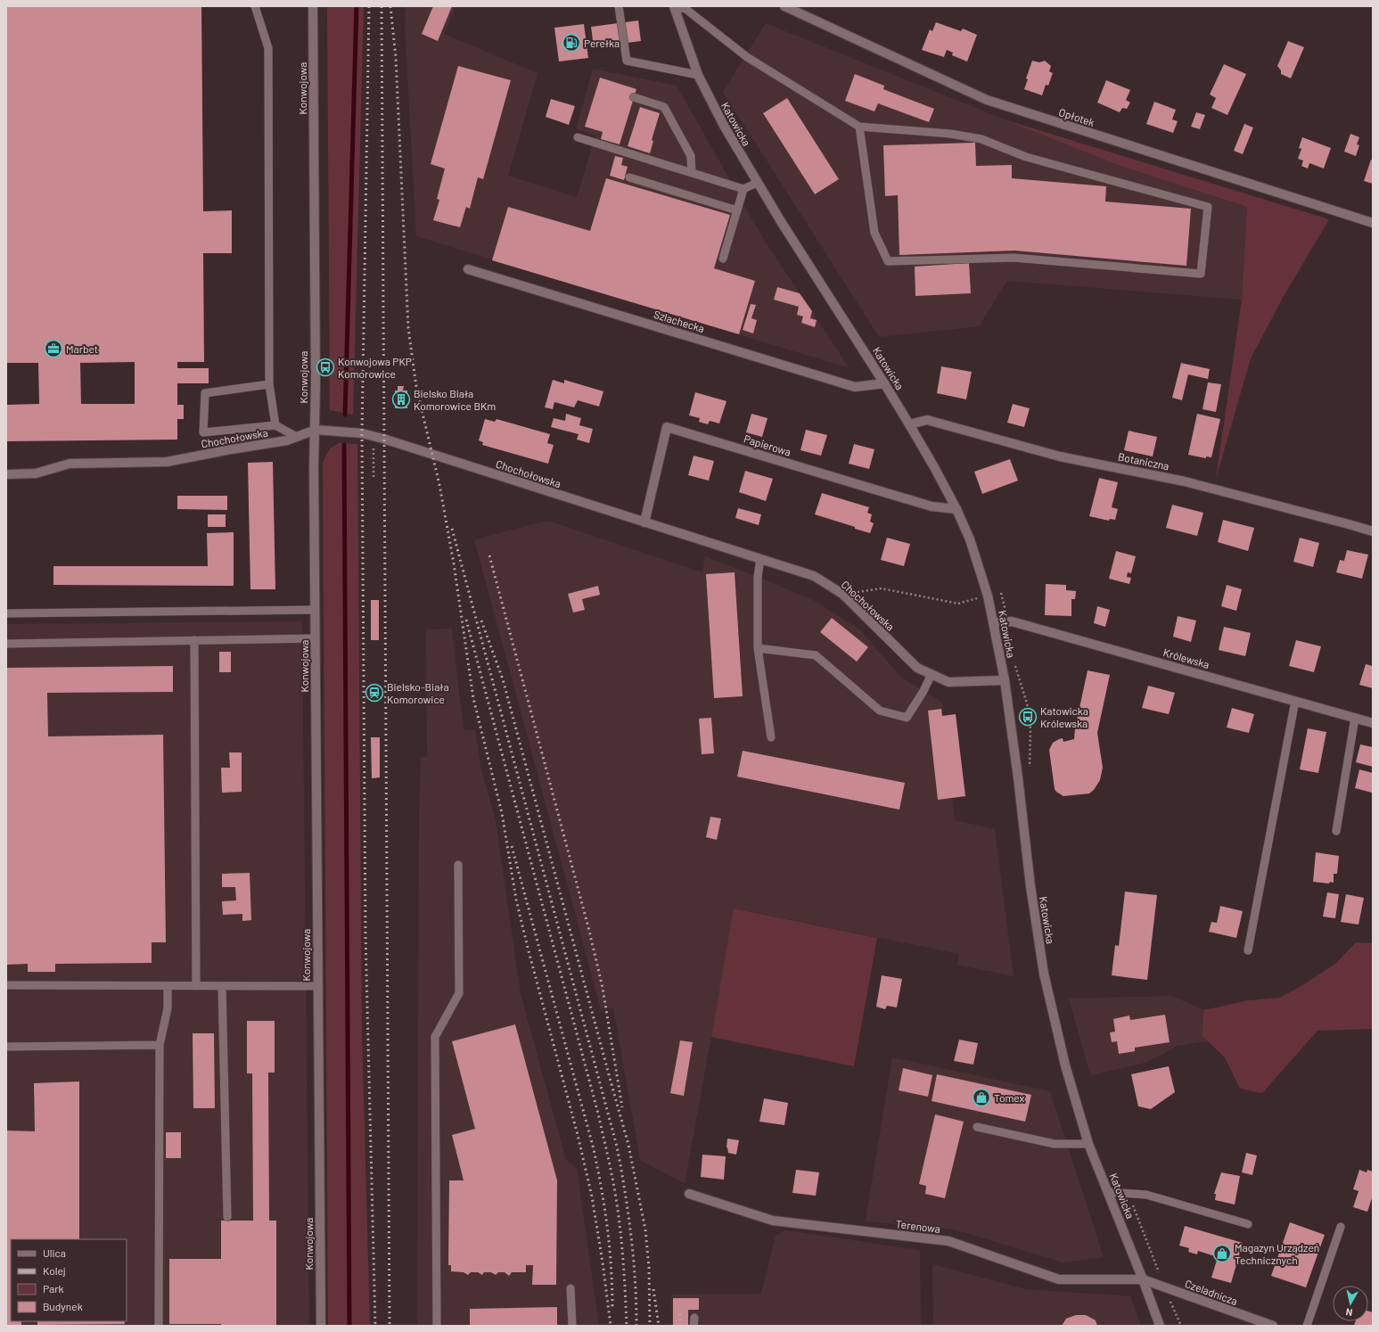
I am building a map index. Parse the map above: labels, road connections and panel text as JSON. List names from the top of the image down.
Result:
{
  "streets": {
    "street": [
      "Konwojowa",
      "Opłotek",
      "Katowicka",
      "Szlachecka",
      "Chochołowska",
      "Papierowa",
      "Botaniczna",
      "Królewska",
      "Terenowa",
      "Czeladnicza"
    ]
  },
  "crossings": [
    ["Konwojowa", "Chochołowska"],
    ["Katowicka", "Szlachecka"],
    ["Katowicka", "Chochołowska"],
    ["Katowicka", "Papierowa"],
    ["Katowicka", "Botaniczna"],
    ["Katowicka", "Królewska"],
    ["Katowicka", "Terenowa"],
    ["Katowicka", "Czeladnicza"],
    ["Chochołowska", "Papierowa"],
    ["Terenowa", "Czeladnicza"]
  ],
  "places": {
    "fuel station": ["Perełka"],
    "office": ["Marbet"],
    "bus stop": ["Konwojowa PKP Komorowice", "Katowicka Królewska"],
    "building": ["Bielsko Biała Komorowice BKm"],
    "station": ["Bielsko-Biała Komorowice"],
    "shop": ["Tomex", "Magazyn Urządzeń Technicznych"]
  },
  "legend": [
    "Ulica",
    "Kolej",
    "Park",
    "Budynek"
  ],
  "north": "bottom"
}
